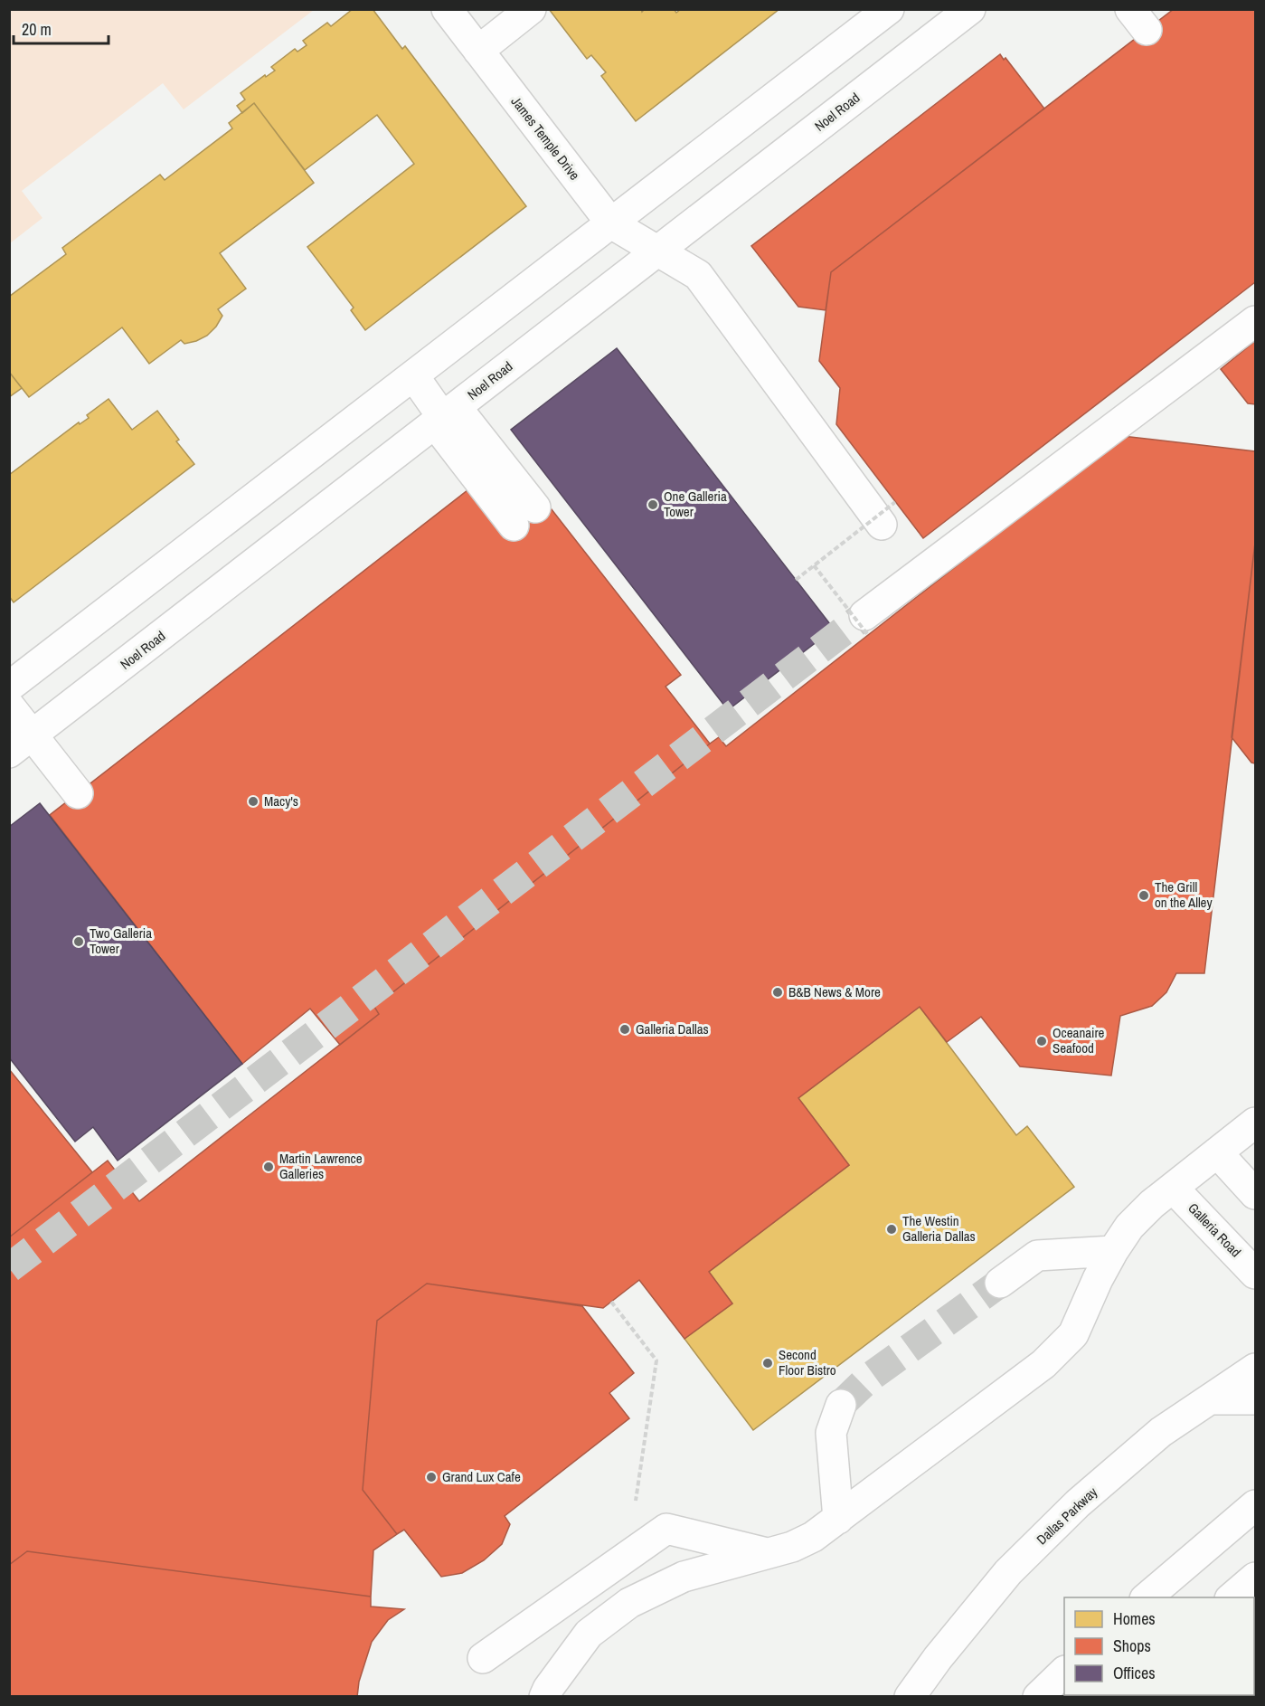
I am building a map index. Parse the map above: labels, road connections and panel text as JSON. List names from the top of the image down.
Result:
{
  "streets": {
    "main road": [
      "Noel Road",
      "James Temple Drive",
      "Galleria Road",
      "Dallas Parkway"
    ]
  },
  "crossings": [
    ["Noel Road", "James Temple Drive"]
  ],
  "places": [
    "One Galleria Tower",
    "Macy's",
    "The Grill on the Alley",
    "Two Galleria Tower",
    "B&B News & More",
    "Galleria Dallas",
    "Oceanaire Seafood",
    "Martin Lawrence Galleries",
    "The Westin Galleria Dallas",
    "Second Floor Bistro",
    "Grand Lux Cafe"
  ],
  "legend": ["Homes", "Shops", "Offices"],
  "scale_bar": "20 m"
}
